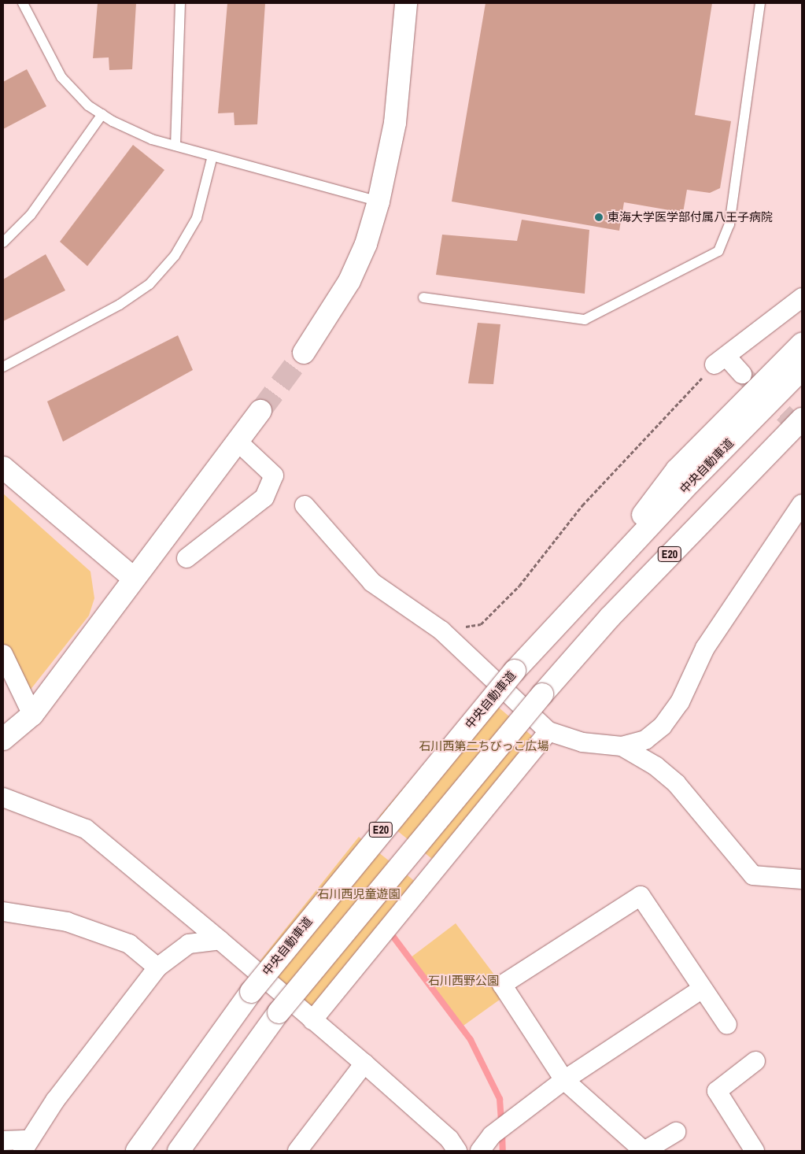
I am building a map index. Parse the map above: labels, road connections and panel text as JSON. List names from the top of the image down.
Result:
{
  "streets": {
    "main road": ["中央自動車道", "E20"]
  },
  "parks": ["石川西第二ちびっこ広場", "石川西児童遊園", "石川西野公園"],
  "places": ["東海大学医学部付属八王子病院"]
}
